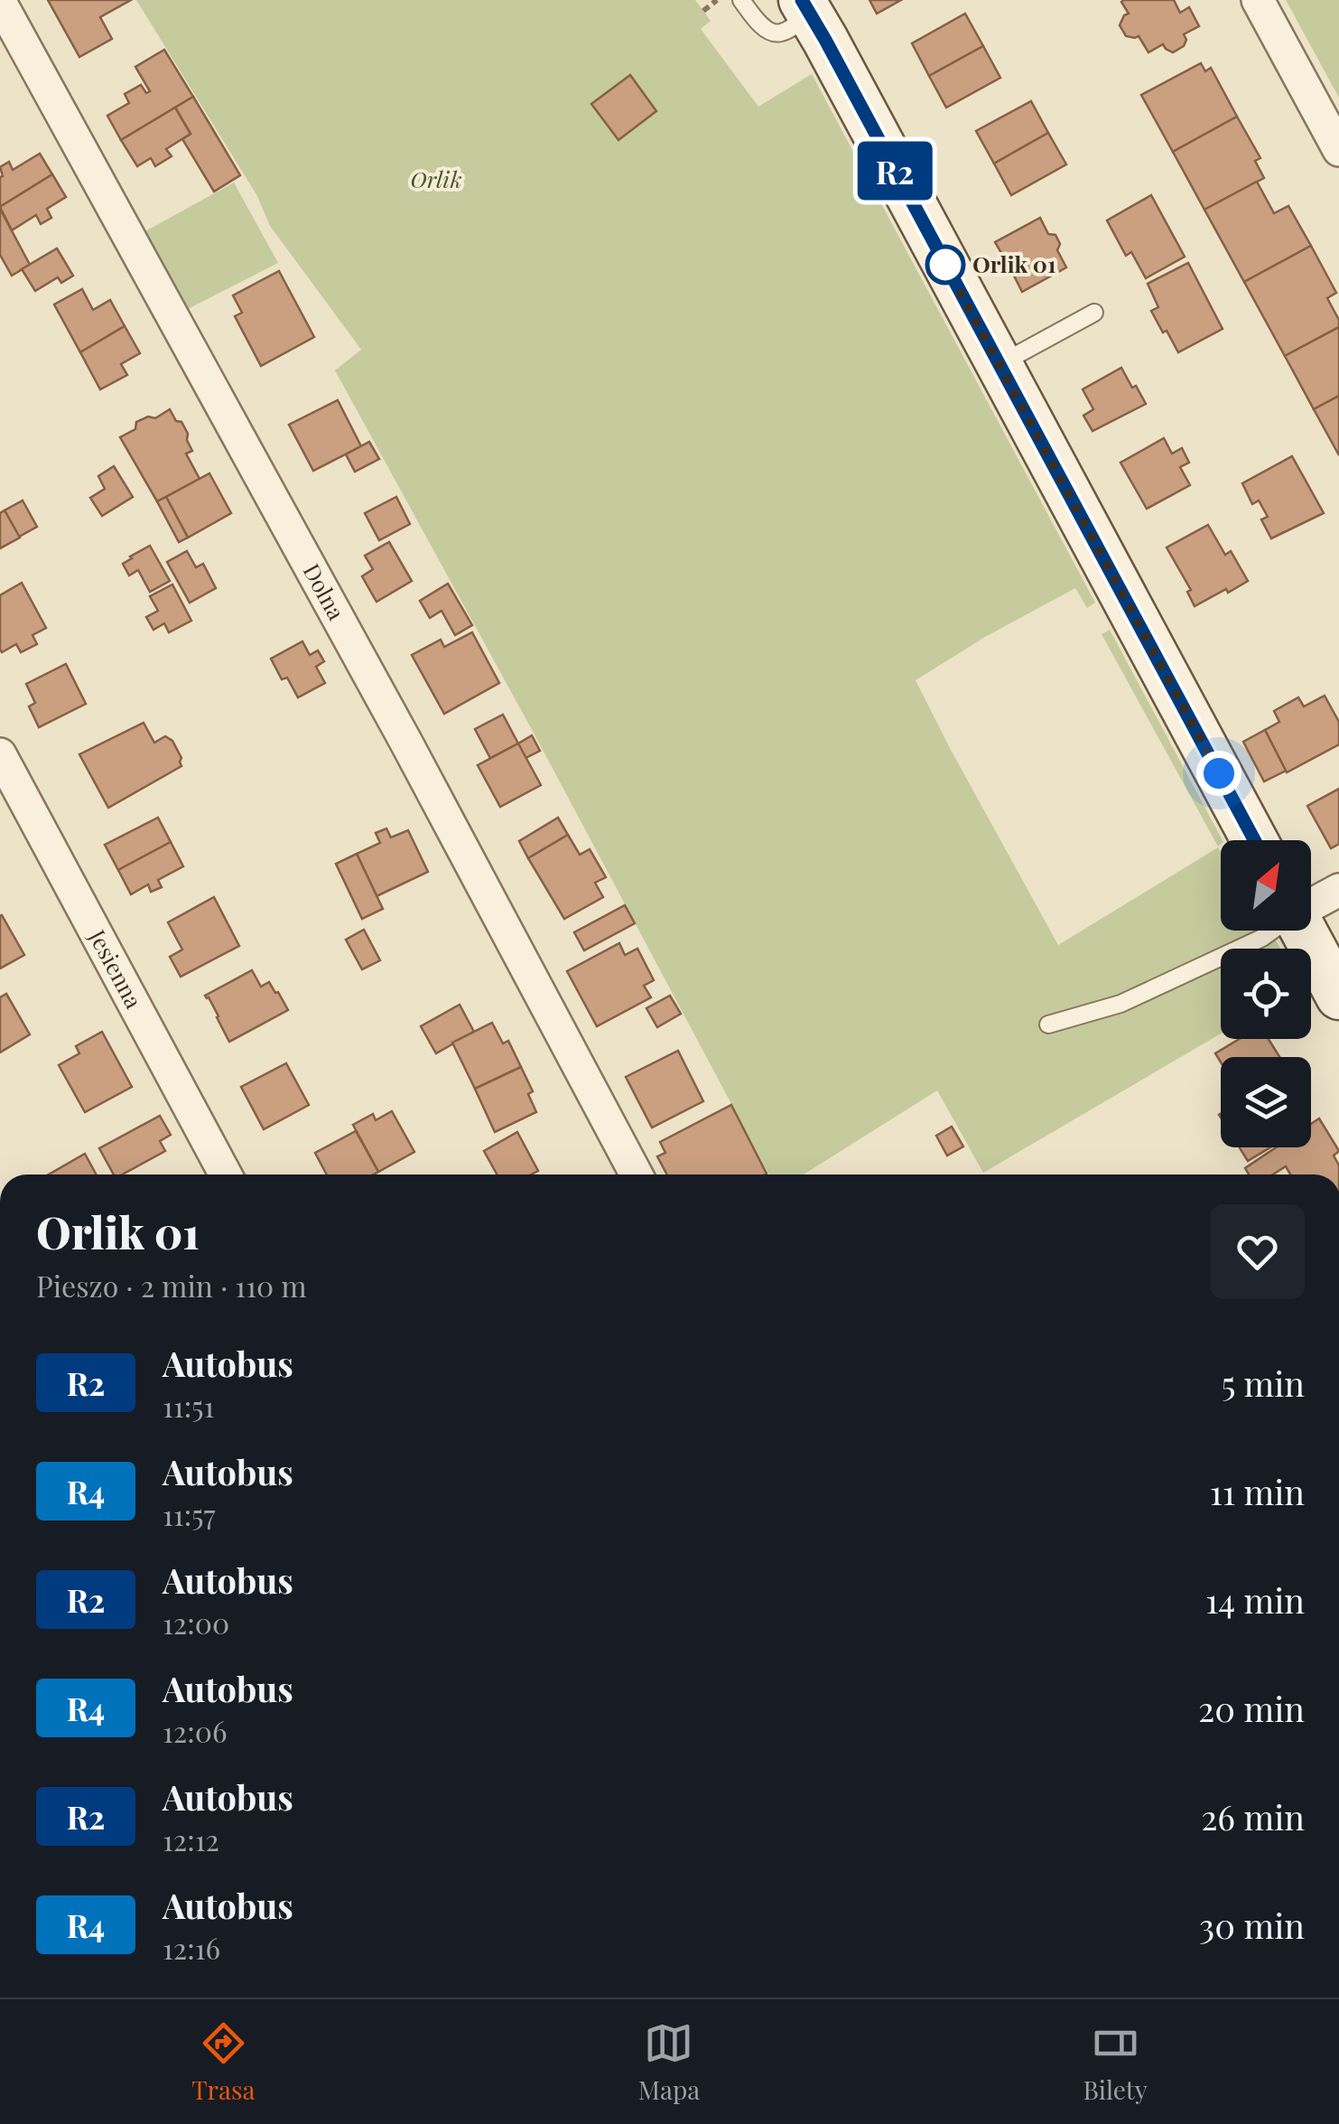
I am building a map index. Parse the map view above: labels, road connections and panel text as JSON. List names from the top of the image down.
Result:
{
  "streets": {
    "street": ["Dolna", "Jesienna"]
  },
  "parks": ["Orlik"],
  "places": ["Orlik 01"],
  "lines": ["bus line R2"],
  "north": "top right",
  "page": {
    "on_map": "R2",
    "heading": ["Orlik 01", "Pieszo · 2 min · 110 m"],
    "list": [
      {
        "mark": "R2",
        "name": "Autobus",
        "note": "11:51",
        "value": "5 min"
      },
      {
        "mark": "R4",
        "name": "Autobus",
        "note": "11:57",
        "value": "11 min"
      },
      {
        "mark": "R2",
        "name": "Autobus",
        "note": "12:00",
        "value": "14 min"
      },
      {
        "mark": "R4",
        "name": "Autobus",
        "note": "12:06",
        "value": "20 min"
      },
      {
        "mark": "R2",
        "name": "Autobus",
        "note": "12:12",
        "value": "26 min"
      },
      {
        "mark": "R4",
        "name": "Autobus",
        "note": "12:16",
        "value": "30 min"
      }
    ],
    "tabs": ["Trasa", "Mapa", "Bilety"]
  }
}
